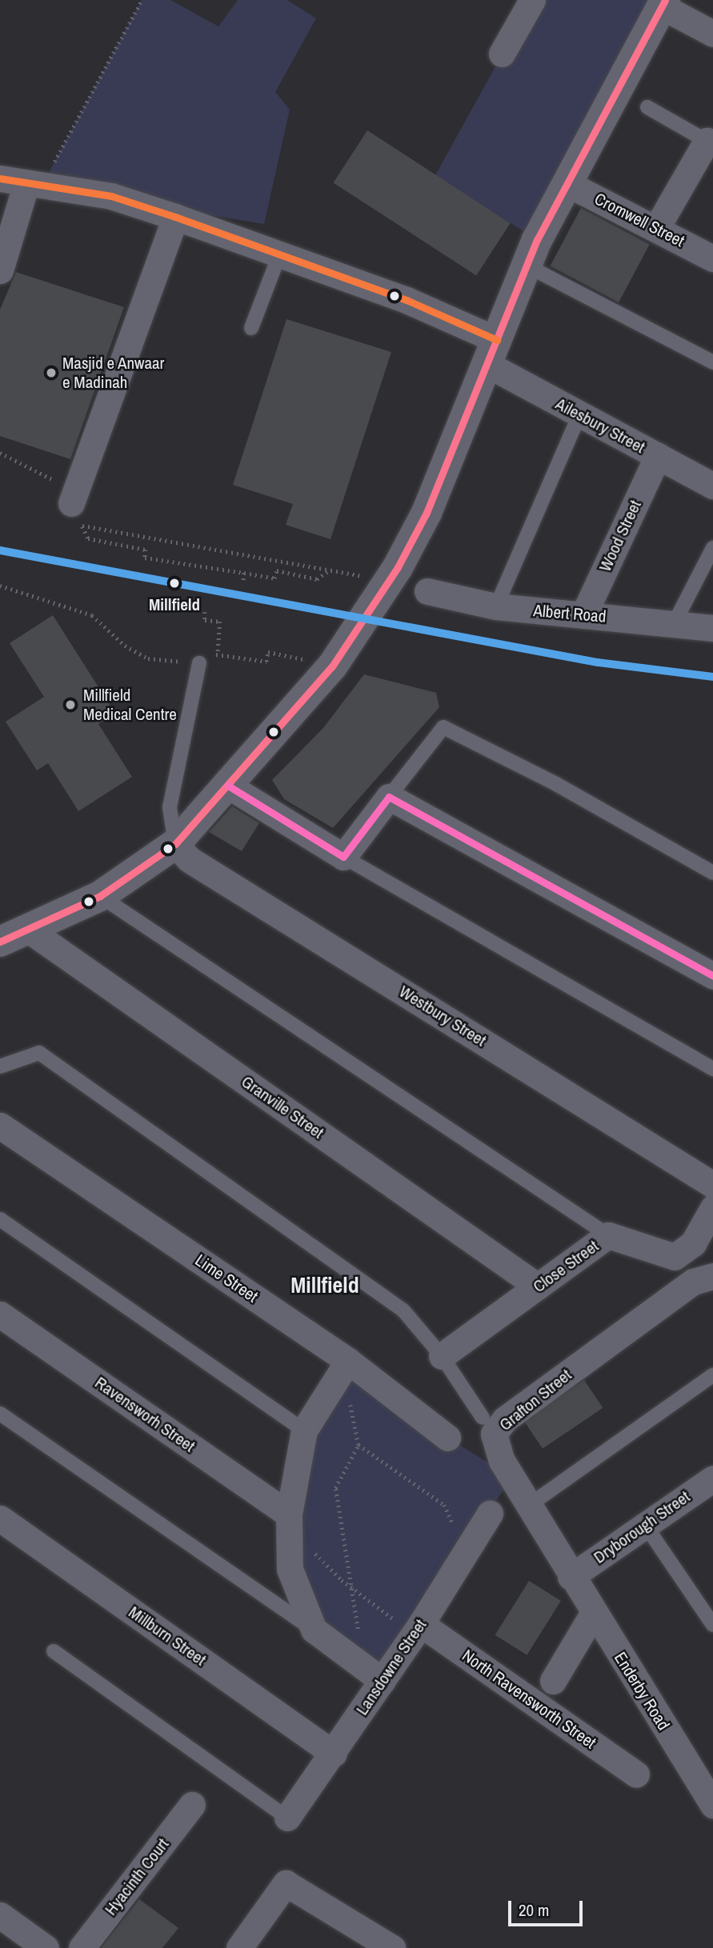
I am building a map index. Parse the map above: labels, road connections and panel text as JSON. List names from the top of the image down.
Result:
{
  "streets": {
    "street": [
      "Cromwell Street",
      "Ailesbury Street",
      "Wood Street",
      "Albert Road",
      "Westbury Street",
      "Granville Street",
      "Close Street",
      "Lime Street",
      "Grafton Street",
      "Ravensworh Street",
      "Dryborough Street",
      "Millburn Street",
      "Lansdowne Street",
      "Enderby Road",
      "North Ravensworth Street",
      "Hyacinth Court"
    ]
  },
  "crossings": [
    ["Ailesbury Street", "Wood Street"],
    ["Wood Street", "Albert Road"],
    ["Granville Street", "Close Street"],
    ["Grafton Street", "Dryborough Street"],
    ["Grafton Street", "Enderby Road"],
    ["Dryborough Street", "Enderby Road"],
    ["Millburn Street", "Lansdowne Street"],
    ["Lansdowne Street", "North Ravensworth Street"]
  ],
  "districts": ["Millfield"],
  "places": ["Masjid e Anwaar e Madinah", "Millfield", "Millfield Medical Centre"],
  "scale_bar": "20 m"
}
